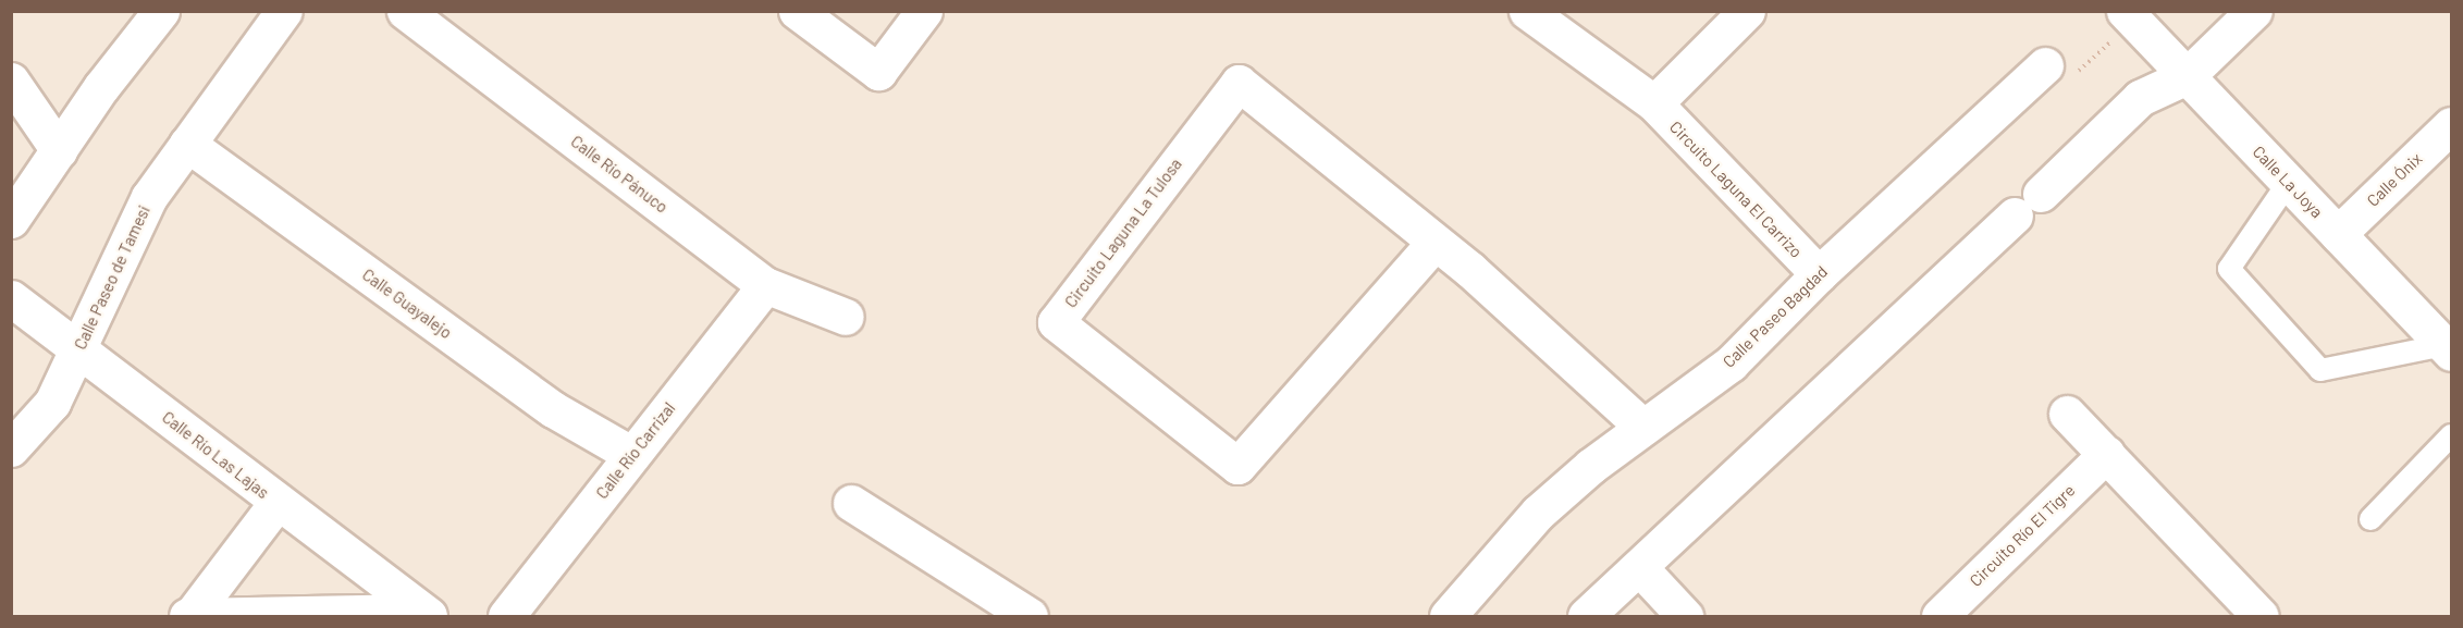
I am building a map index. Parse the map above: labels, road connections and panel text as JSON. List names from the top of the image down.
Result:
{
  "streets": {
    "street": [
      "Calle Río Pánuco",
      "Calle Ónix",
      "Calle La Joya",
      "Circuito Laguna El Carrizo",
      "Circuito Laguna La Tulosa",
      "Calle Paseo de Tamesi",
      "Calle Guayalejo",
      "Calle Paseo Bagdad",
      "Calle Río Carrizal",
      "Calle Río Las Lajas",
      "Circuito Río El Tigre"
    ]
  },
  "crossings": [
    ["Calle Río Pánuco", "Calle Río Carrizal"],
    ["Calle Ónix", "Calle La Joya"],
    ["Circuito Laguna El Carrizo", "Calle Paseo Bagdad"],
    ["Circuito Laguna La Tulosa", "Calle Paseo Bagdad"],
    ["Calle Paseo de Tamesi", "Calle Guayalejo"],
    ["Calle Paseo de Tamesi", "Calle Río Las Lajas"],
    ["Calle Guayalejo", "Calle Río Carrizal"]
  ]
}
